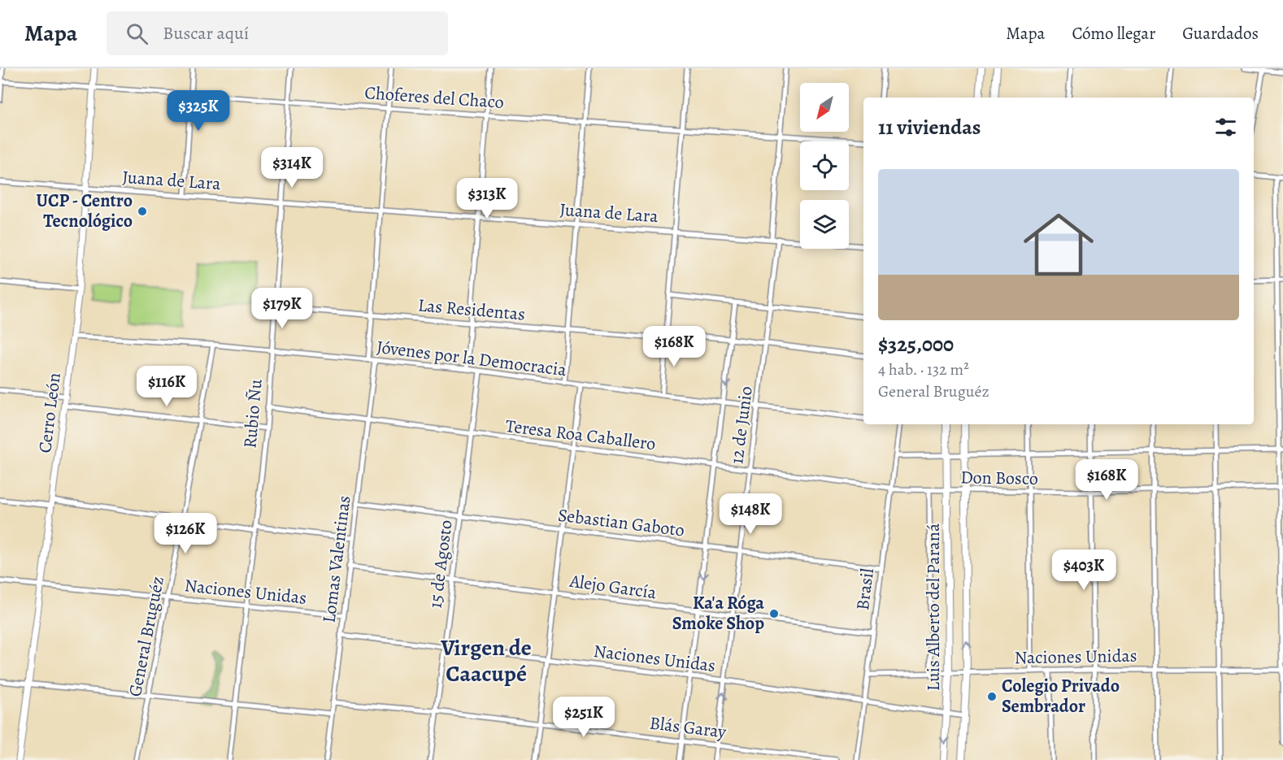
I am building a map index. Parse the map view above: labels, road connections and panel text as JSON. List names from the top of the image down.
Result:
{
  "streets": {
    "main road": ["Luis Alberto del Paraná"],
    "street": [
      "Choferes del Chaco",
      "Juana de Lara",
      "Las Residentas",
      "Jóvenes por la Democracia",
      "Cerro León",
      "Rubio Ñu",
      "12 de Junio",
      "Teresa Roa Caballero",
      "Don Bosco",
      "Sebastian Gaboto",
      "Lomas Valentinas",
      "15 de Agosto",
      "Alejo García",
      "Brasil",
      "Naciones Unidas",
      "General Bruguéz",
      "Blás Garay"
    ]
  },
  "crossings": [
    ["Choferes del Chaco", "Cerro León"],
    ["Choferes del Chaco", "Rubio Ñu"],
    ["Juana de Lara", "Cerro León"],
    ["Juana de Lara", "Rubio Ñu"],
    ["Juana de Lara", "12 de Junio"],
    ["Las Residentas", "Rubio Ñu"],
    ["Las Residentas", "12 de Junio"],
    ["Jóvenes por la Democracia", "Cerro León"],
    ["Jóvenes por la Democracia", "Rubio Ñu"],
    ["Jóvenes por la Democracia", "12 de Junio"],
    ["Jóvenes por la Democracia", "Lomas Valentinas"],
    ["Jóvenes por la Democracia", "15 de Agosto"],
    ["Jóvenes por la Democracia", "General Bruguéz"],
    ["Cerro León", "Naciones Unidas"],
    ["Rubio Ñu", "Teresa Roa Caballero"],
    ["Rubio Ñu", "Naciones Unidas"],
    ["12 de Junio", "Teresa Roa Caballero"],
    ["12 de Junio", "Sebastian Gaboto"],
    ["12 de Junio", "Alejo García"],
    ["12 de Junio", "Naciones Unidas"],
    ["12 de Junio", "Blás Garay"],
    ["Teresa Roa Caballero", "Don Bosco"],
    ["Teresa Roa Caballero", "Lomas Valentinas"],
    ["Teresa Roa Caballero", "15 de Agosto"],
    ["Teresa Roa Caballero", "Brasil"],
    ["Don Bosco", "Brasil"],
    ["Don Bosco", "Luis Alberto del Paraná"],
    ["Sebastian Gaboto", "Lomas Valentinas"],
    ["Sebastian Gaboto", "15 de Agosto"],
    ["Sebastian Gaboto", "Brasil"],
    ["Lomas Valentinas", "Alejo García"],
    ["Lomas Valentinas", "Naciones Unidas"],
    ["Lomas Valentinas", "Blás Garay"],
    ["15 de Agosto", "Alejo García"],
    ["15 de Agosto", "Naciones Unidas"],
    ["15 de Agosto", "Blás Garay"],
    ["Alejo García", "Brasil"],
    ["Brasil", "Naciones Unidas"],
    ["Naciones Unidas", "Luis Alberto del Paraná"],
    ["Naciones Unidas", "General Bruguéz"]
  ],
  "districts": ["Virgen de Caacupé"],
  "places": ["UCP - Centro Tecnológico", "Ka'a Róga Smoke Shop", "Colegio Privado Sembrador"],
  "north": "bottom left",
  "page": {
    "header": "Mapa",
    "search": "Buscar aquí",
    "nav": ["Mapa", "Cómo llegar", "Guardados"],
    "price": [
      "$325K",
      "$314K",
      "$313K",
      "$179K",
      "$168K",
      "$116K",
      "$168K",
      "$148K",
      "$126K",
      "$403K",
      "$251K"
    ],
    "heading": "11 viviendas",
    "list": [
      {
        "name": "$325,000",
        "note": "4 hab. · 132 m² · General Bruguéz"
      }
    ]
  }
}
